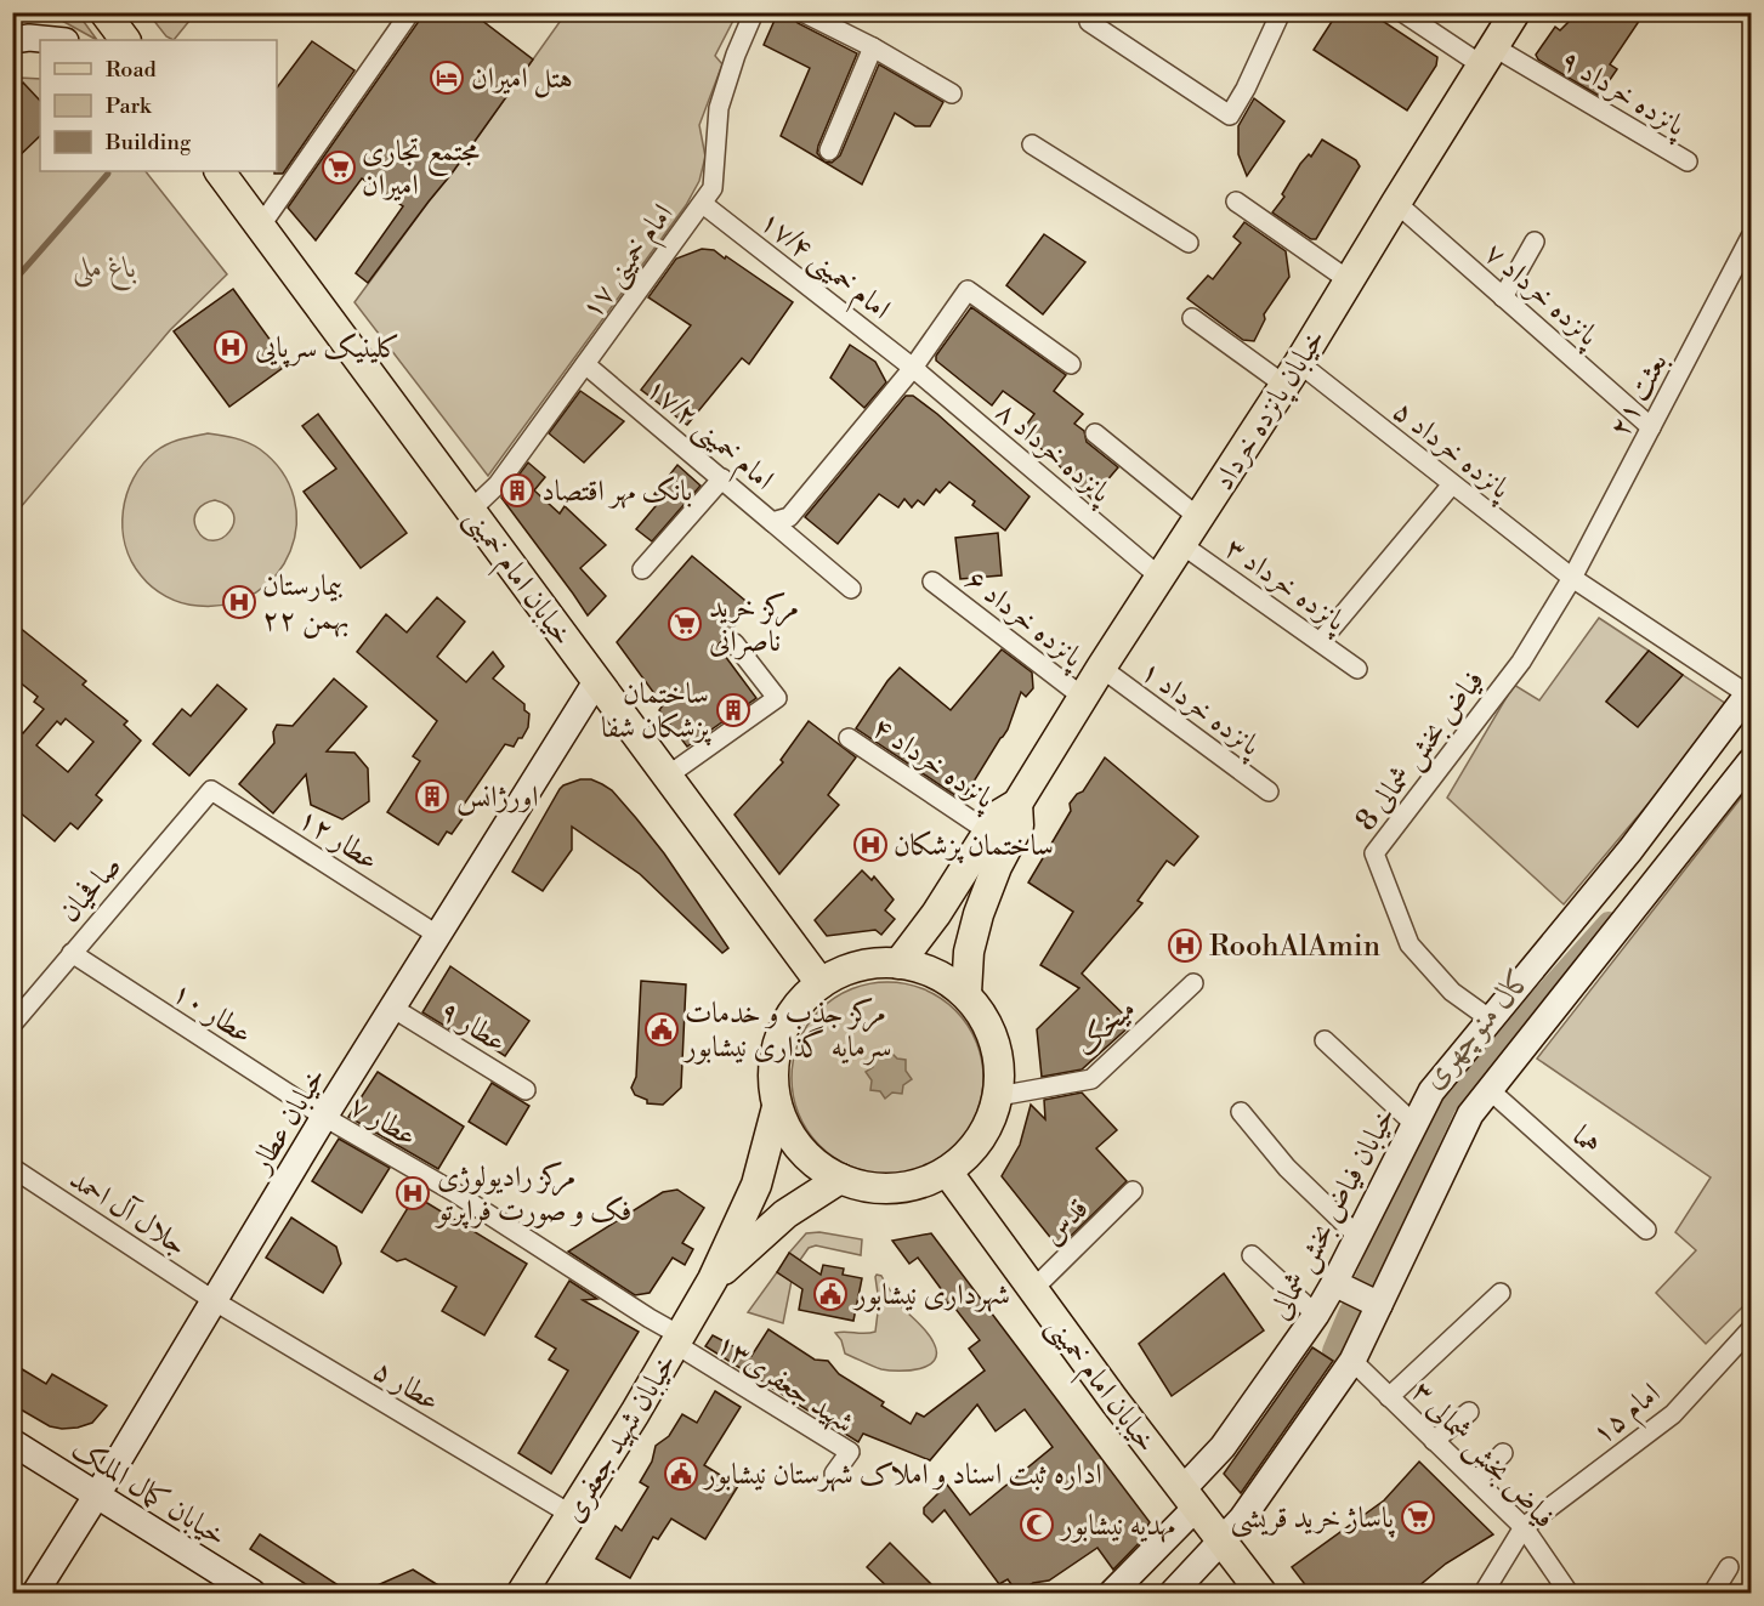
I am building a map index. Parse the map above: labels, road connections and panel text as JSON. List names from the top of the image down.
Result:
{
  "streets": {
    "main road": ["خیابان پانزده خرداد", "خیابان امام خمینی", "خیابان شهید جعفری"],
    "street": [
      "پانزده خرداد ۹",
      "امام خمینی ۱۷",
      "امام خمینی ۱۷/۴",
      "پانزده خرداد ۷",
      "بعثت ۲۱",
      "امام خمینی ۱۷/۲",
      "پانزده خرداد ۵",
      "پانزده خرداد ۸",
      "پانزده خرداد ۳",
      "پانزده خرداد ۶",
      "پانزده خرداد ۱",
      "فیاض بخش شمالی 8",
      "پانزده خرداد ۴",
      "عطار ۱۲",
      "صافحیان",
      "عطار ۱۰",
      "عطار ۹",
      "میخک",
      "خیابان عطار",
      "عطار ۷",
      "هما",
      "جلال آل احمد",
      "خیابان فیاض بخش شمالی",
      "قدس",
      "شهید جعفری۱۳",
      "عطار ۵",
      "امام ۱۵",
      "فیاض بخش شمالی ۳",
      "خیابان کمال الملک"
    ]
  },
  "crossings": [
    ["پانزده خرداد ۹", "خیابان پانزده خرداد"],
    ["امام خمینی ۱۷", "امام خمینی ۱۷/۴"],
    ["امام خمینی ۱۷", "امام خمینی ۱۷/۲"],
    ["امام خمینی ۱۷", "خیابان امام خمینی"],
    ["امام خمینی ۱۷/۴", "امام خمینی ۱۷/۲"],
    ["امام خمینی ۱۷/۴", "پانزده خرداد ۸"],
    ["پانزده خرداد ۷", "بعثت ۲۱"],
    ["پانزده خرداد ۷", "خیابان پانزده خرداد"],
    ["بعثت ۲۱", "پانزده خرداد ۵"],
    ["بعثت ۲۱", "فیاض بخش شمالی 8"],
    ["خیابان پانزده خرداد", "پانزده خرداد ۵"],
    ["خیابان پانزده خرداد", "پانزده خرداد ۸"],
    ["خیابان پانزده خرداد", "خیابان امام خمینی"],
    ["خیابان پانزده خرداد", "پانزده خرداد ۳"],
    ["خیابان پانزده خرداد", "پانزده خرداد ۶"],
    ["خیابان پانزده خرداد", "پانزده خرداد ۱"],
    ["خیابان پانزده خرداد", "پانزده خرداد ۴"],
    ["خیابان پانزده خرداد", "میخک"],
    ["خیابان پانزده خرداد", "خیابان شهید جعفری"],
    ["امام خمینی ۱۷/۲", "پانزده خرداد ۸"],
    ["پانزده خرداد ۵", "فیاض بخش شمالی 8"],
    ["پانزده خرداد ۵", "خیابان فیاض بخش شمالی"],
    ["خیابان امام خمینی", "میخک"],
    ["خیابان امام خمینی", "خیابان عطار"],
    ["خیابان امام خمینی", "خیابان فیاض بخش شمالی"],
    ["خیابان امام خمینی", "قدس"],
    ["خیابان امام خمینی", "خیابان شهید جعفری"],
    ["فیاض بخش شمالی 8", "خیابان فیاض بخش شمالی"],
    ["عطار ۱۲", "صافحیان"],
    ["عطار ۱۲", "خیابان عطار"],
    ["صافحیان", "عطار ۱۰"],
    ["عطار ۱۰", "خیابان عطار"],
    ["عطار ۱۰", "عطار ۷"],
    ["عطار ۹", "خیابان عطار"],
    ["میخک", "خیابان شهید جعفری"],
    ["خیابان عطار", "عطار ۷"],
    ["خیابان عطار", "جلال آل احمد"],
    ["خیابان عطار", "عطار ۵"],
    ["خیابان عطار", "خیابان کمال الملک"],
    ["عطار ۷", "شهید جعفری۱۳"],
    ["عطار ۷", "خیابان شهید جعفری"],
    ["جلال آل احمد", "عطار ۵"],
    ["شهید جعفری۱۳", "خیابان شهید جعفری"],
    ["عطار ۵", "خیابان شهید جعفری"],
    ["امام ۱۵", "فیاض بخش شمالی ۳"]
  ],
  "water": ["کال منوچهری"],
  "parks": ["باغ ملی"],
  "places": {
    "hotel": ["هتل امیران"],
    "supermarket": ["مجتمع تجاری امیران", "مرکز خرید ناصرانی", "پاساژ خرید قریشی"],
    "hospital": [
      "کلینیک سرپایی",
      "بیمارستان ۲۲ بهمن",
      "ساختمان پزشکان",
      "RoohAlAmin",
      "مرکز رادیولوژی فک و صورت فراپرتو"
    ],
    "building": ["بانک مهر اقتصاد", "ساختمان پزشکان شفا", "اورژانس"],
    "public building": ["مرکز جذب و خدمات سرمایه گذاری نیشابور", "شهرداری نیشابور", "اداره ثبت اسناد و املاک شهرستان نیشابور"],
    "mosque": ["مهدیه نیشابور"]
  },
  "legend": ["Road", "Park", "Building"]
}
